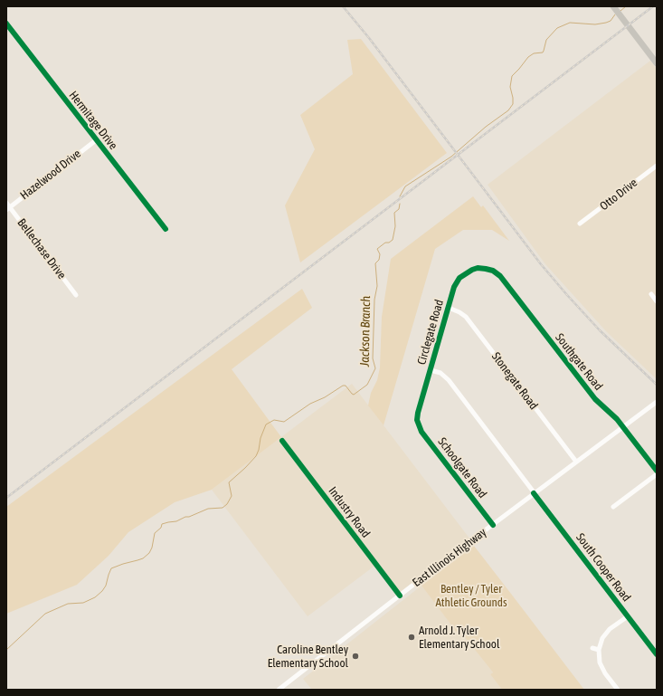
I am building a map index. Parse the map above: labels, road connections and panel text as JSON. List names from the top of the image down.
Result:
{
  "streets": {
    "street": [
      "Hermitage Drive",
      "Hazelwood Drive",
      "Otto Drive",
      "Bellechase Drive",
      "Circlegate Road",
      "Southgate Road",
      "Stonegate Road",
      "Schoolgate Road",
      "Industry Road",
      "East Illinois Highway",
      "South Cooper Road"
    ]
  },
  "crossings": [
    ["Hermitage Drive", "Hazelwood Drive"],
    ["Hazelwood Drive", "Bellechase Drive"],
    ["Circlegate Road", "Southgate Road"],
    ["Circlegate Road", "Stonegate Road"],
    ["Circlegate Road", "Schoolgate Road"],
    ["Circlegate Road", "South Cooper Road"],
    ["Southgate Road", "East Illinois Highway"],
    ["Stonegate Road", "East Illinois Highway"],
    ["Schoolgate Road", "East Illinois Highway"],
    ["Industry Road", "East Illinois Highway"],
    ["East Illinois Highway", "South Cooper Road"]
  ],
  "water": ["Jackson Branch"],
  "parks": ["Bentley / Tyler Athletic Grounds"],
  "places": ["Arnold J. Tyler Elementary School", "Caroline Bentley Elementary School"]
}
